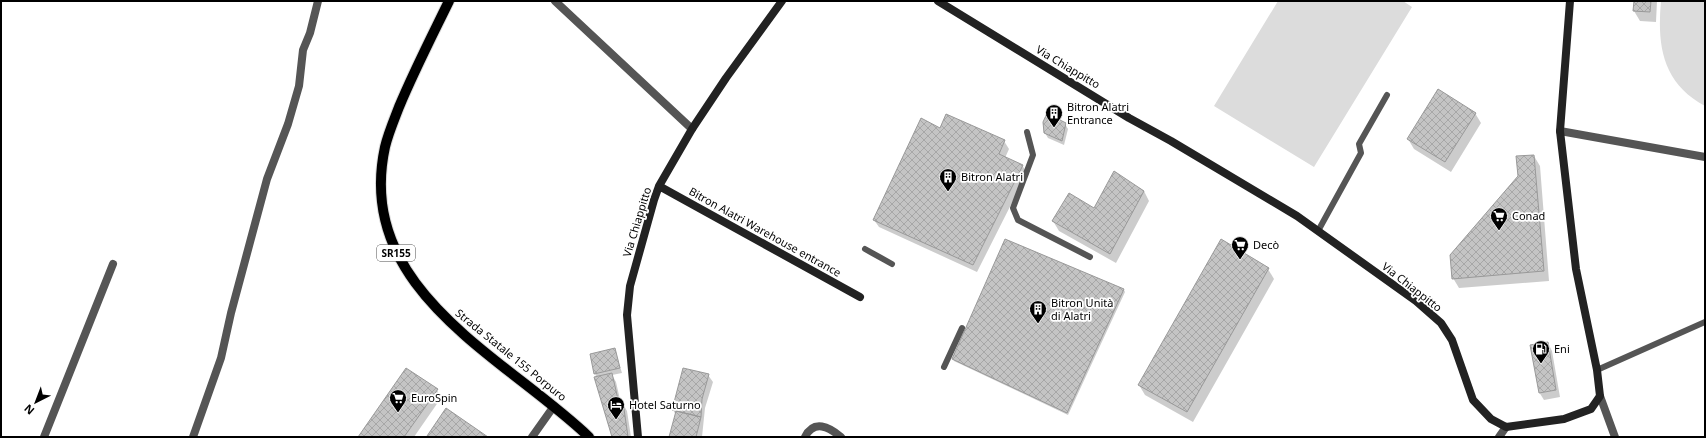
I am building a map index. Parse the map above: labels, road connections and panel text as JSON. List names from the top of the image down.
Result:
{
  "streets": {
    "main road": ["SR155", "Strada Statale 155 Porpuro"],
    "street": ["Via Chiappitto", "Bitron Alatri Warehouse entrance"]
  },
  "crossings": [
    ["Via Chiappitto", "Bitron Alatri Warehouse entrance"]
  ],
  "places": {
    "building": ["Bitron Alatri Entrance", "Bitron Alatri", "Bitron Unità di Alatri"],
    "supermarket": ["Conad", "Decò", "EuroSpin"],
    "fuel station": ["Eni"],
    "hotel": ["Hotel Saturno"]
  },
  "north": "bottom left"
}
